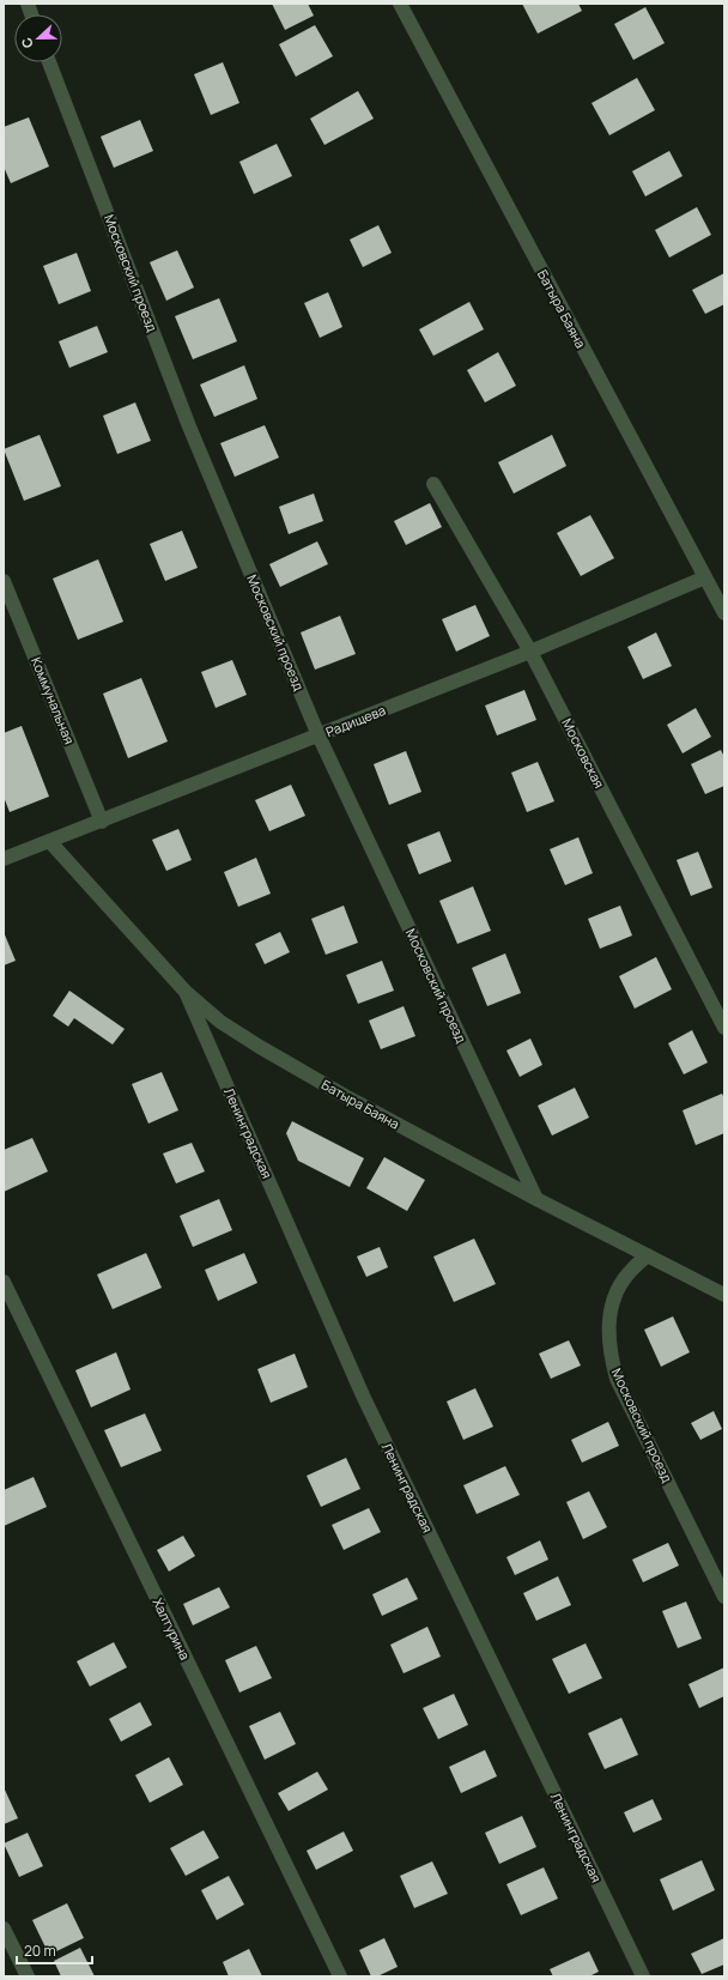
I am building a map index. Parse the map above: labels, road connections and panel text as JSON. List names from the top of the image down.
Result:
{
  "streets": {
    "street": [
      "Московский проезд",
      "Батыра Баяна",
      "Коммунальная",
      "Радищева",
      "Московская",
      "Ленинградская",
      "Халтурина"
    ]
  },
  "crossings": [
    ["Московский проезд", "Батыра Баяна"],
    ["Московский проезд", "Радищева"],
    ["Батыра Баяна", "Радищева"],
    ["Батыра Баяна", "Ленинградская"],
    ["Коммунальная", "Радищева"],
    ["Радищева", "Московская"]
  ],
  "scale_bar": "20 m",
  "north": "left"
}
